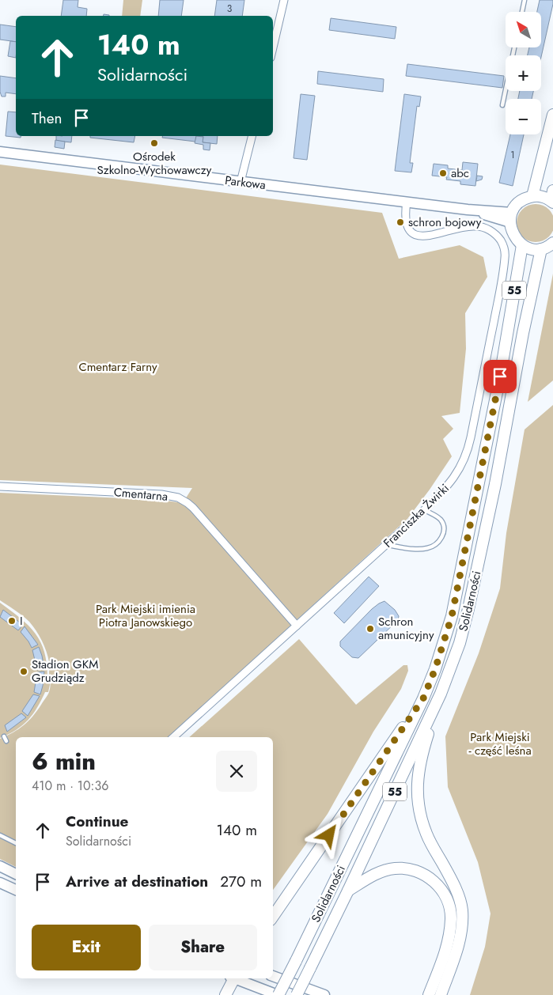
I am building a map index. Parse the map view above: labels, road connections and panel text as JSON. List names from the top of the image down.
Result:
{
  "streets": {
    "main road": ["55", "Solidarności"],
    "street": ["Parkowa", "Cmentarna", "Franciszka Żwirki"]
  },
  "crossings": [
    ["Parkowa", "Franciszka Żwirki"],
    ["Cmentarna", "Franciszka Żwirki"]
  ],
  "parks": ["Cmentarz Farny", "Park Miejski imienia Piotra Janowskiego", "Park Miejski - część leśna"],
  "places": [
    "Ośrodek Szkolno-Wychowawczy",
    "abc",
    "schron bojowy",
    "I",
    "Schron amunicyjny",
    "Stadion GKM Grudziądz"
  ],
  "house_numbers": ["3", "1"],
  "north": "top left",
  "page": {
    "map_buttons": ["+", "−"],
    "turn": ["140 m", "Solidarności"],
    "then": "Then",
    "heading": ["6 min", "410 m · 10:36"],
    "list": [
      {
        "name": "Continue",
        "note": "Solidarności",
        "value": "140 m"
      },
      {
        "name": "Arrive at destination",
        "value": "270 m"
      }
    ],
    "buttons": ["Exit", "Share"]
  }
}
